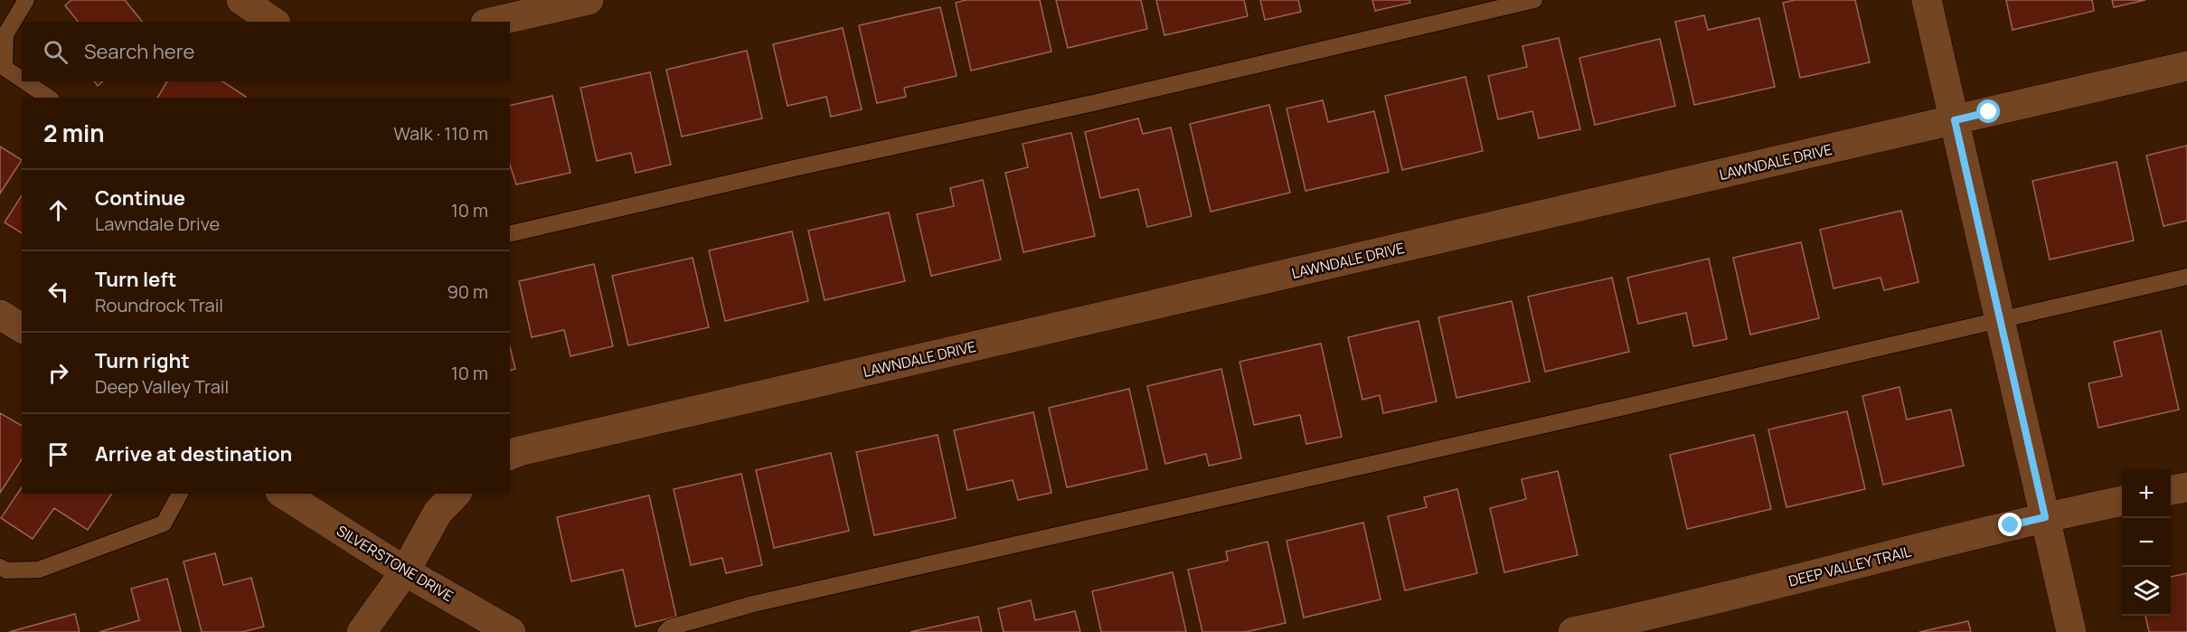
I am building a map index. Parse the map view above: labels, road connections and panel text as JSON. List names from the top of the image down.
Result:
{
  "streets": {
    "street": ["LAWNDALE DRIVE", "SILVERSTONE DRIVE", "DEEP VALLEY TRAIL"]
  },
  "page": {
    "search": "Search here",
    "heading": ["2 min", "Walk · 110 m"],
    "list": [
      ["Continue", "Lawndale Drive", "10 m"],
      ["Turn left", "Roundrock Trail", "90 m"],
      ["Turn right", "Deep Valley Trail", "10 m"],
      "Arrive at destination"
    ],
    "map_buttons": ["+", "−"]
  }
}
